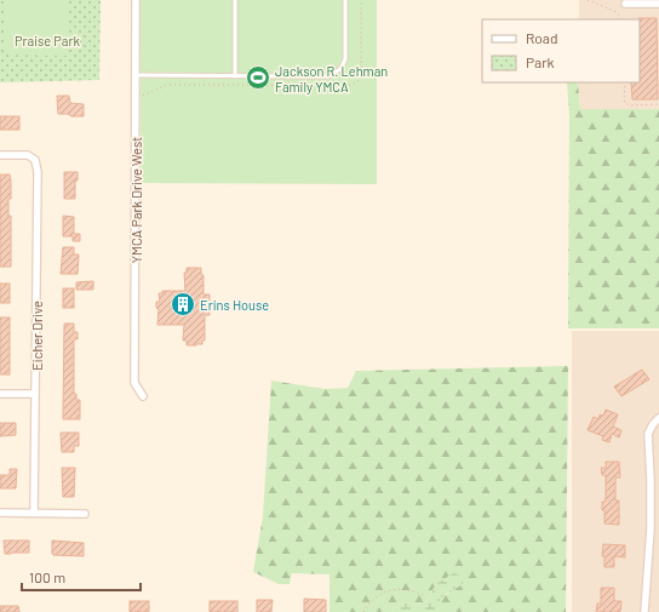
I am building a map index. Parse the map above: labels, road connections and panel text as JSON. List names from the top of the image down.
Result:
{
  "streets": {
    "street": ["YMCA Park Drive West", "Eicher Drive"]
  },
  "parks": ["Praise Park"],
  "places": {
    "sports": ["Jackson R. Lehman Family YMCA"],
    "building": ["Erins House"]
  },
  "legend": ["Road", "Park"],
  "scale_bar": "100 m"
}
